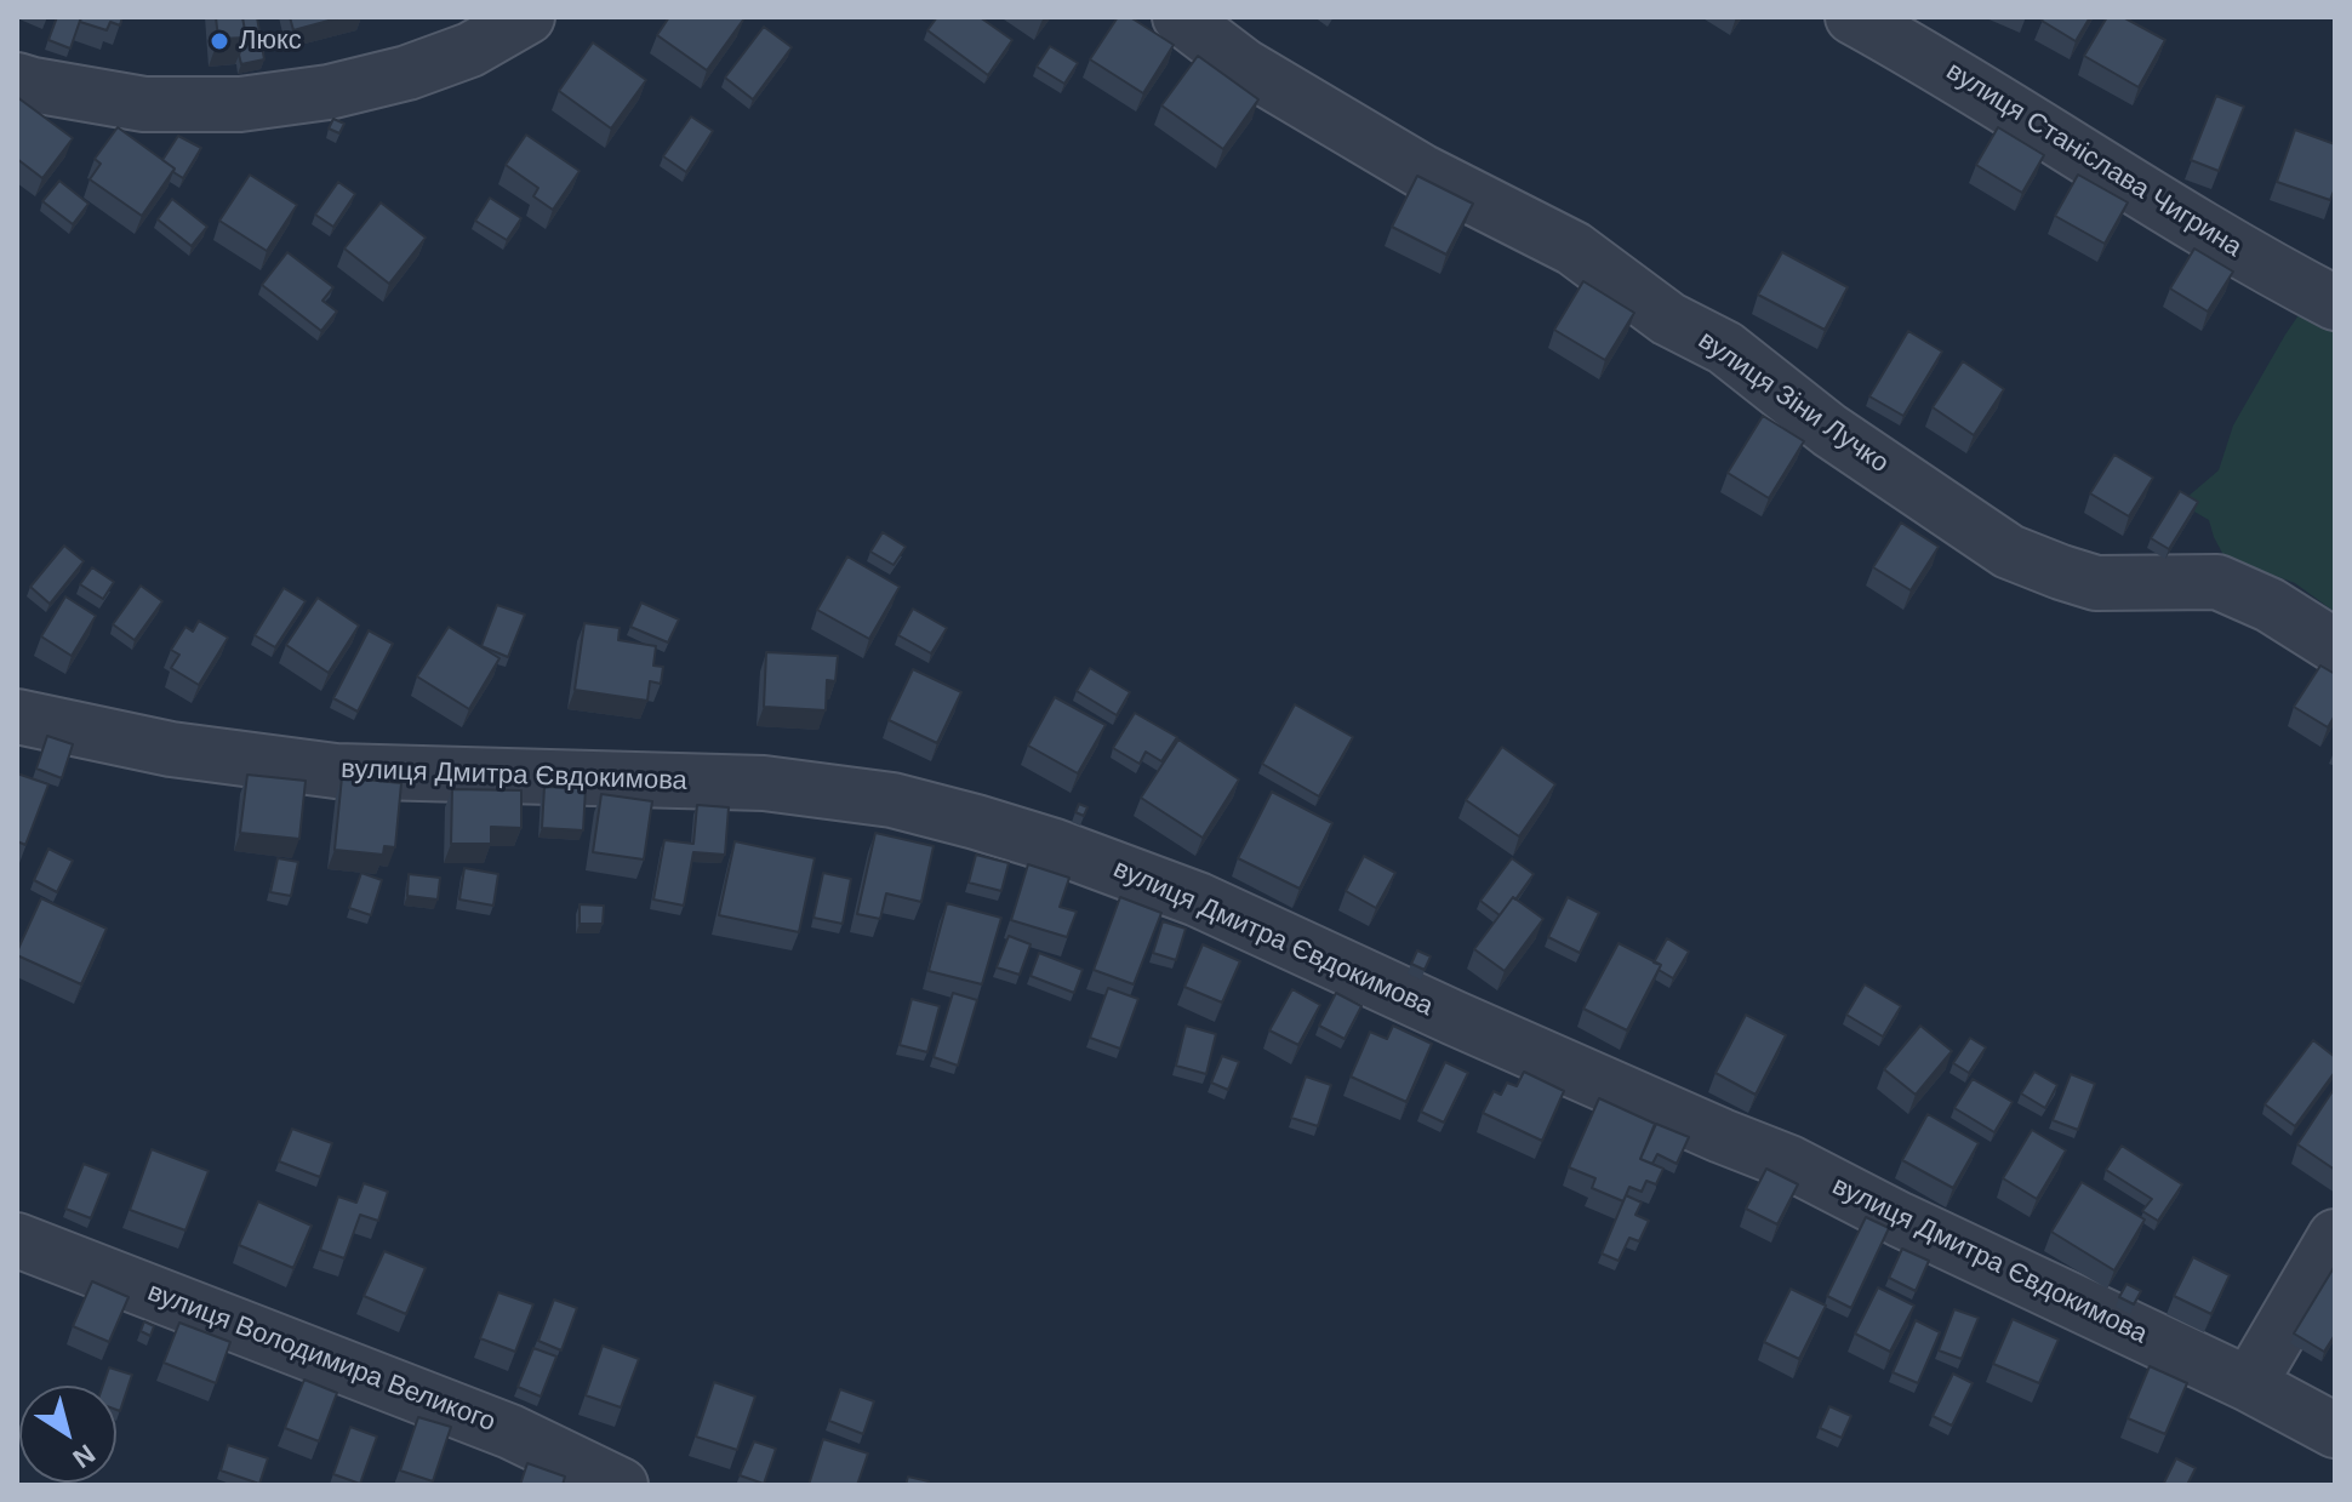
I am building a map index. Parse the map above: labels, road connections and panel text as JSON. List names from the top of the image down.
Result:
{
  "streets": {
    "street": [
      "вулиця Станіслава Чигрина",
      "вулиця Зіни Лучко",
      "вулиця Дмитра Євдокимова",
      "вулиця Володимира Великого"
    ]
  },
  "places": ["Люкс"],
  "north": "bottom right"
}
